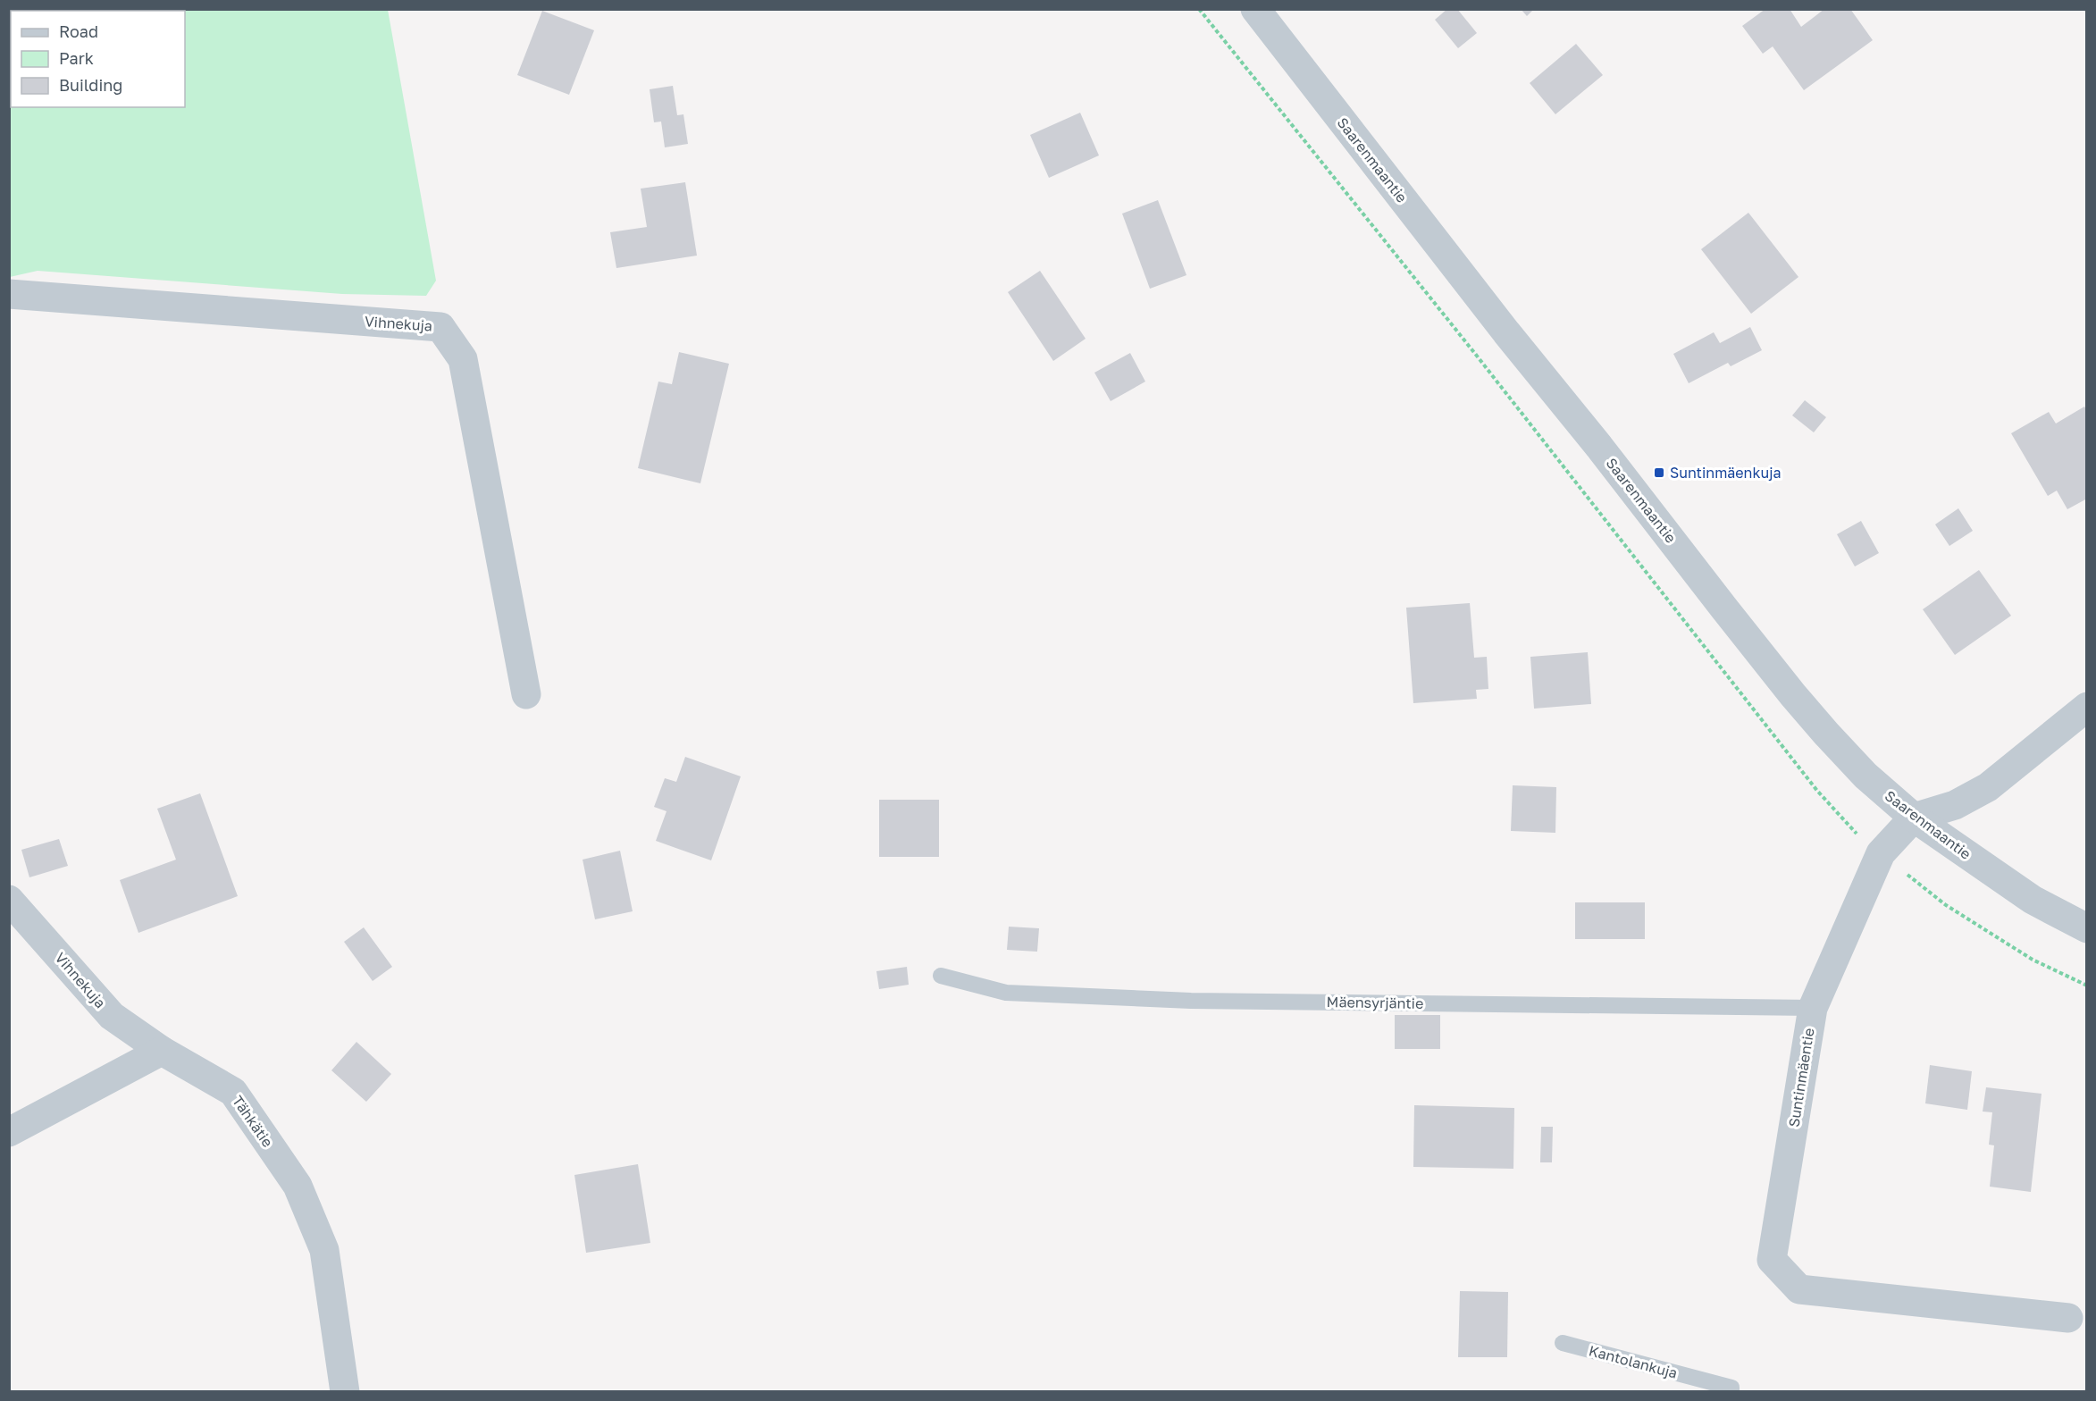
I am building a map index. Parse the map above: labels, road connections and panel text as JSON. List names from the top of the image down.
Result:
{
  "streets": {
    "street": [
      "Saarenmaantie",
      "Vihnekuja",
      "Suntinmäentie",
      "Tähkätie"
    ],
    "lane": ["Mäensyrjäntie", "Kantolankuja"]
  },
  "crossings": [
    ["Saarenmaantie", "Suntinmäentie"],
    ["Vihnekuja", "Tähkätie"],
    ["Mäensyrjäntie", "Suntinmäentie"]
  ],
  "places": {
    "transit": ["Suntinmäenkuja"]
  },
  "legend": ["Road", "Park", "Building"]
}
